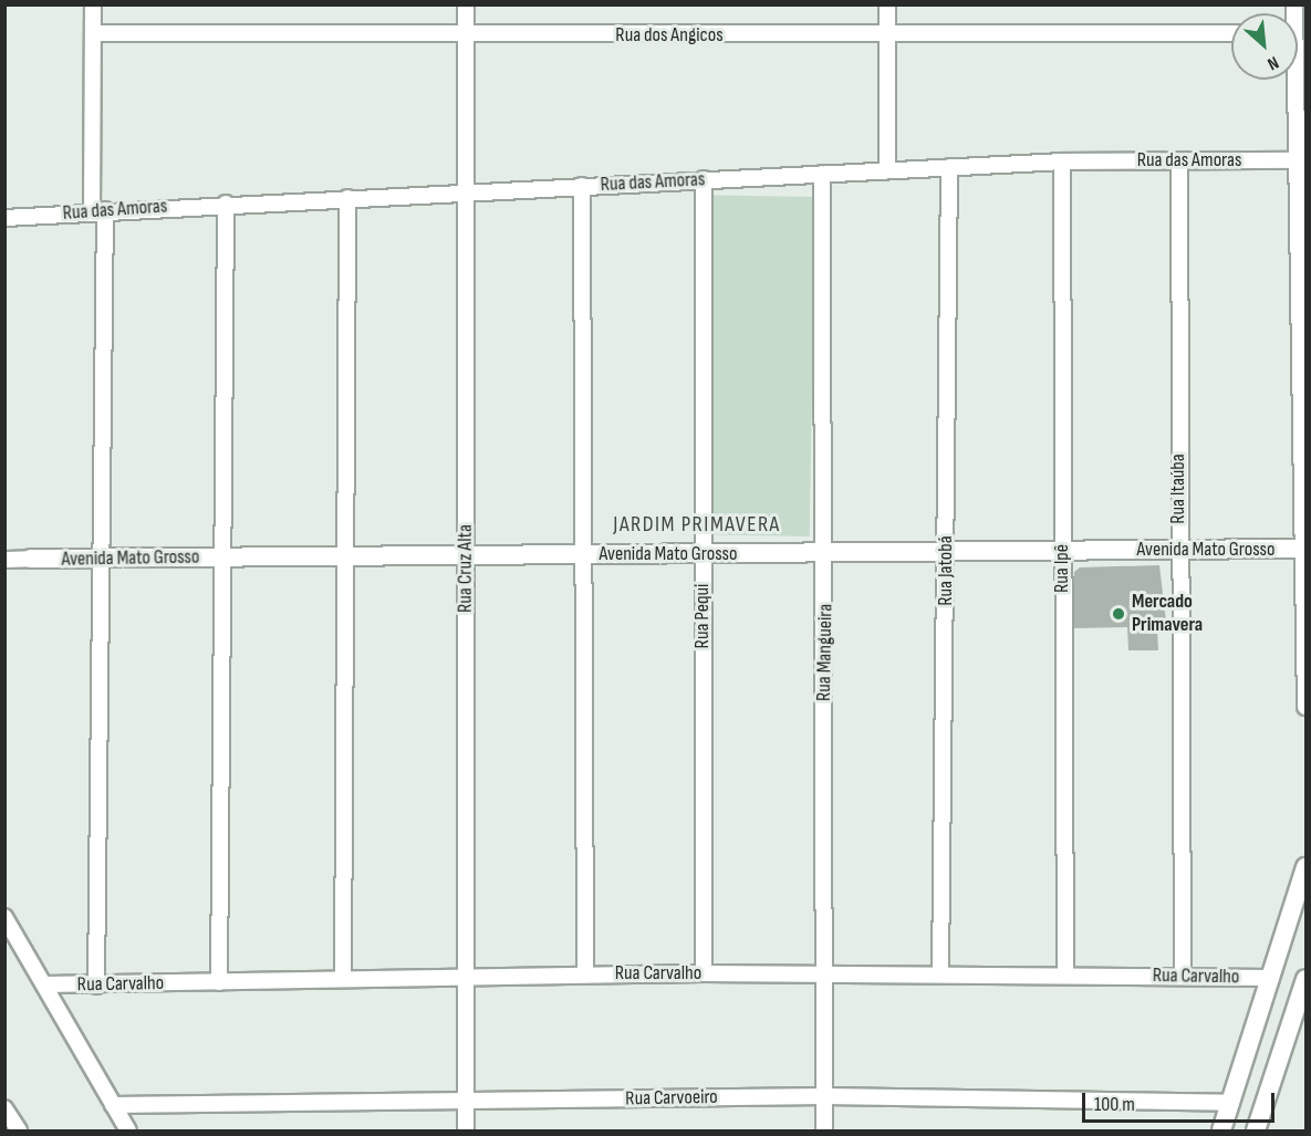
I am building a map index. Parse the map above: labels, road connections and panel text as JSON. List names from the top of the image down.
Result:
{
  "streets": {
    "street": [
      "Rua dos Angicos",
      "Rua das Amoras",
      "Rua Itaúba",
      "Avenida Mato Grosso",
      "Rua Cruz Alta",
      "Rua Ipê",
      "Rua Jatobá",
      "Rua Pequi",
      "Rua Mangueira",
      "Rua Carvalho",
      "Rua Carvoeiro"
    ]
  },
  "crossings": [
    ["Rua dos Angicos", "Rua Cruz Alta"],
    ["Rua das Amoras", "Rua Itaúba"],
    ["Rua das Amoras", "Rua Cruz Alta"],
    ["Rua das Amoras", "Rua Ipê"],
    ["Rua das Amoras", "Rua Jatobá"],
    ["Rua das Amoras", "Rua Pequi"],
    ["Rua das Amoras", "Rua Mangueira"],
    ["Rua Itaúba", "Avenida Mato Grosso"],
    ["Rua Itaúba", "Rua Carvalho"],
    ["Avenida Mato Grosso", "Rua Cruz Alta"],
    ["Avenida Mato Grosso", "Rua Ipê"],
    ["Avenida Mato Grosso", "Rua Jatobá"],
    ["Avenida Mato Grosso", "Rua Pequi"],
    ["Avenida Mato Grosso", "Rua Mangueira"],
    ["Rua Cruz Alta", "Rua Carvalho"],
    ["Rua Cruz Alta", "Rua Carvoeiro"],
    ["Rua Ipê", "Rua Carvalho"],
    ["Rua Jatobá", "Rua Carvalho"],
    ["Rua Pequi", "Rua Carvalho"],
    ["Rua Mangueira", "Rua Carvalho"],
    ["Rua Mangueira", "Rua Carvoeiro"]
  ],
  "districts": ["JARDIM PRIMAVERA"],
  "places": ["Mercado Primavera"],
  "scale_bar": "100 m",
  "north": "bottom right"
}
